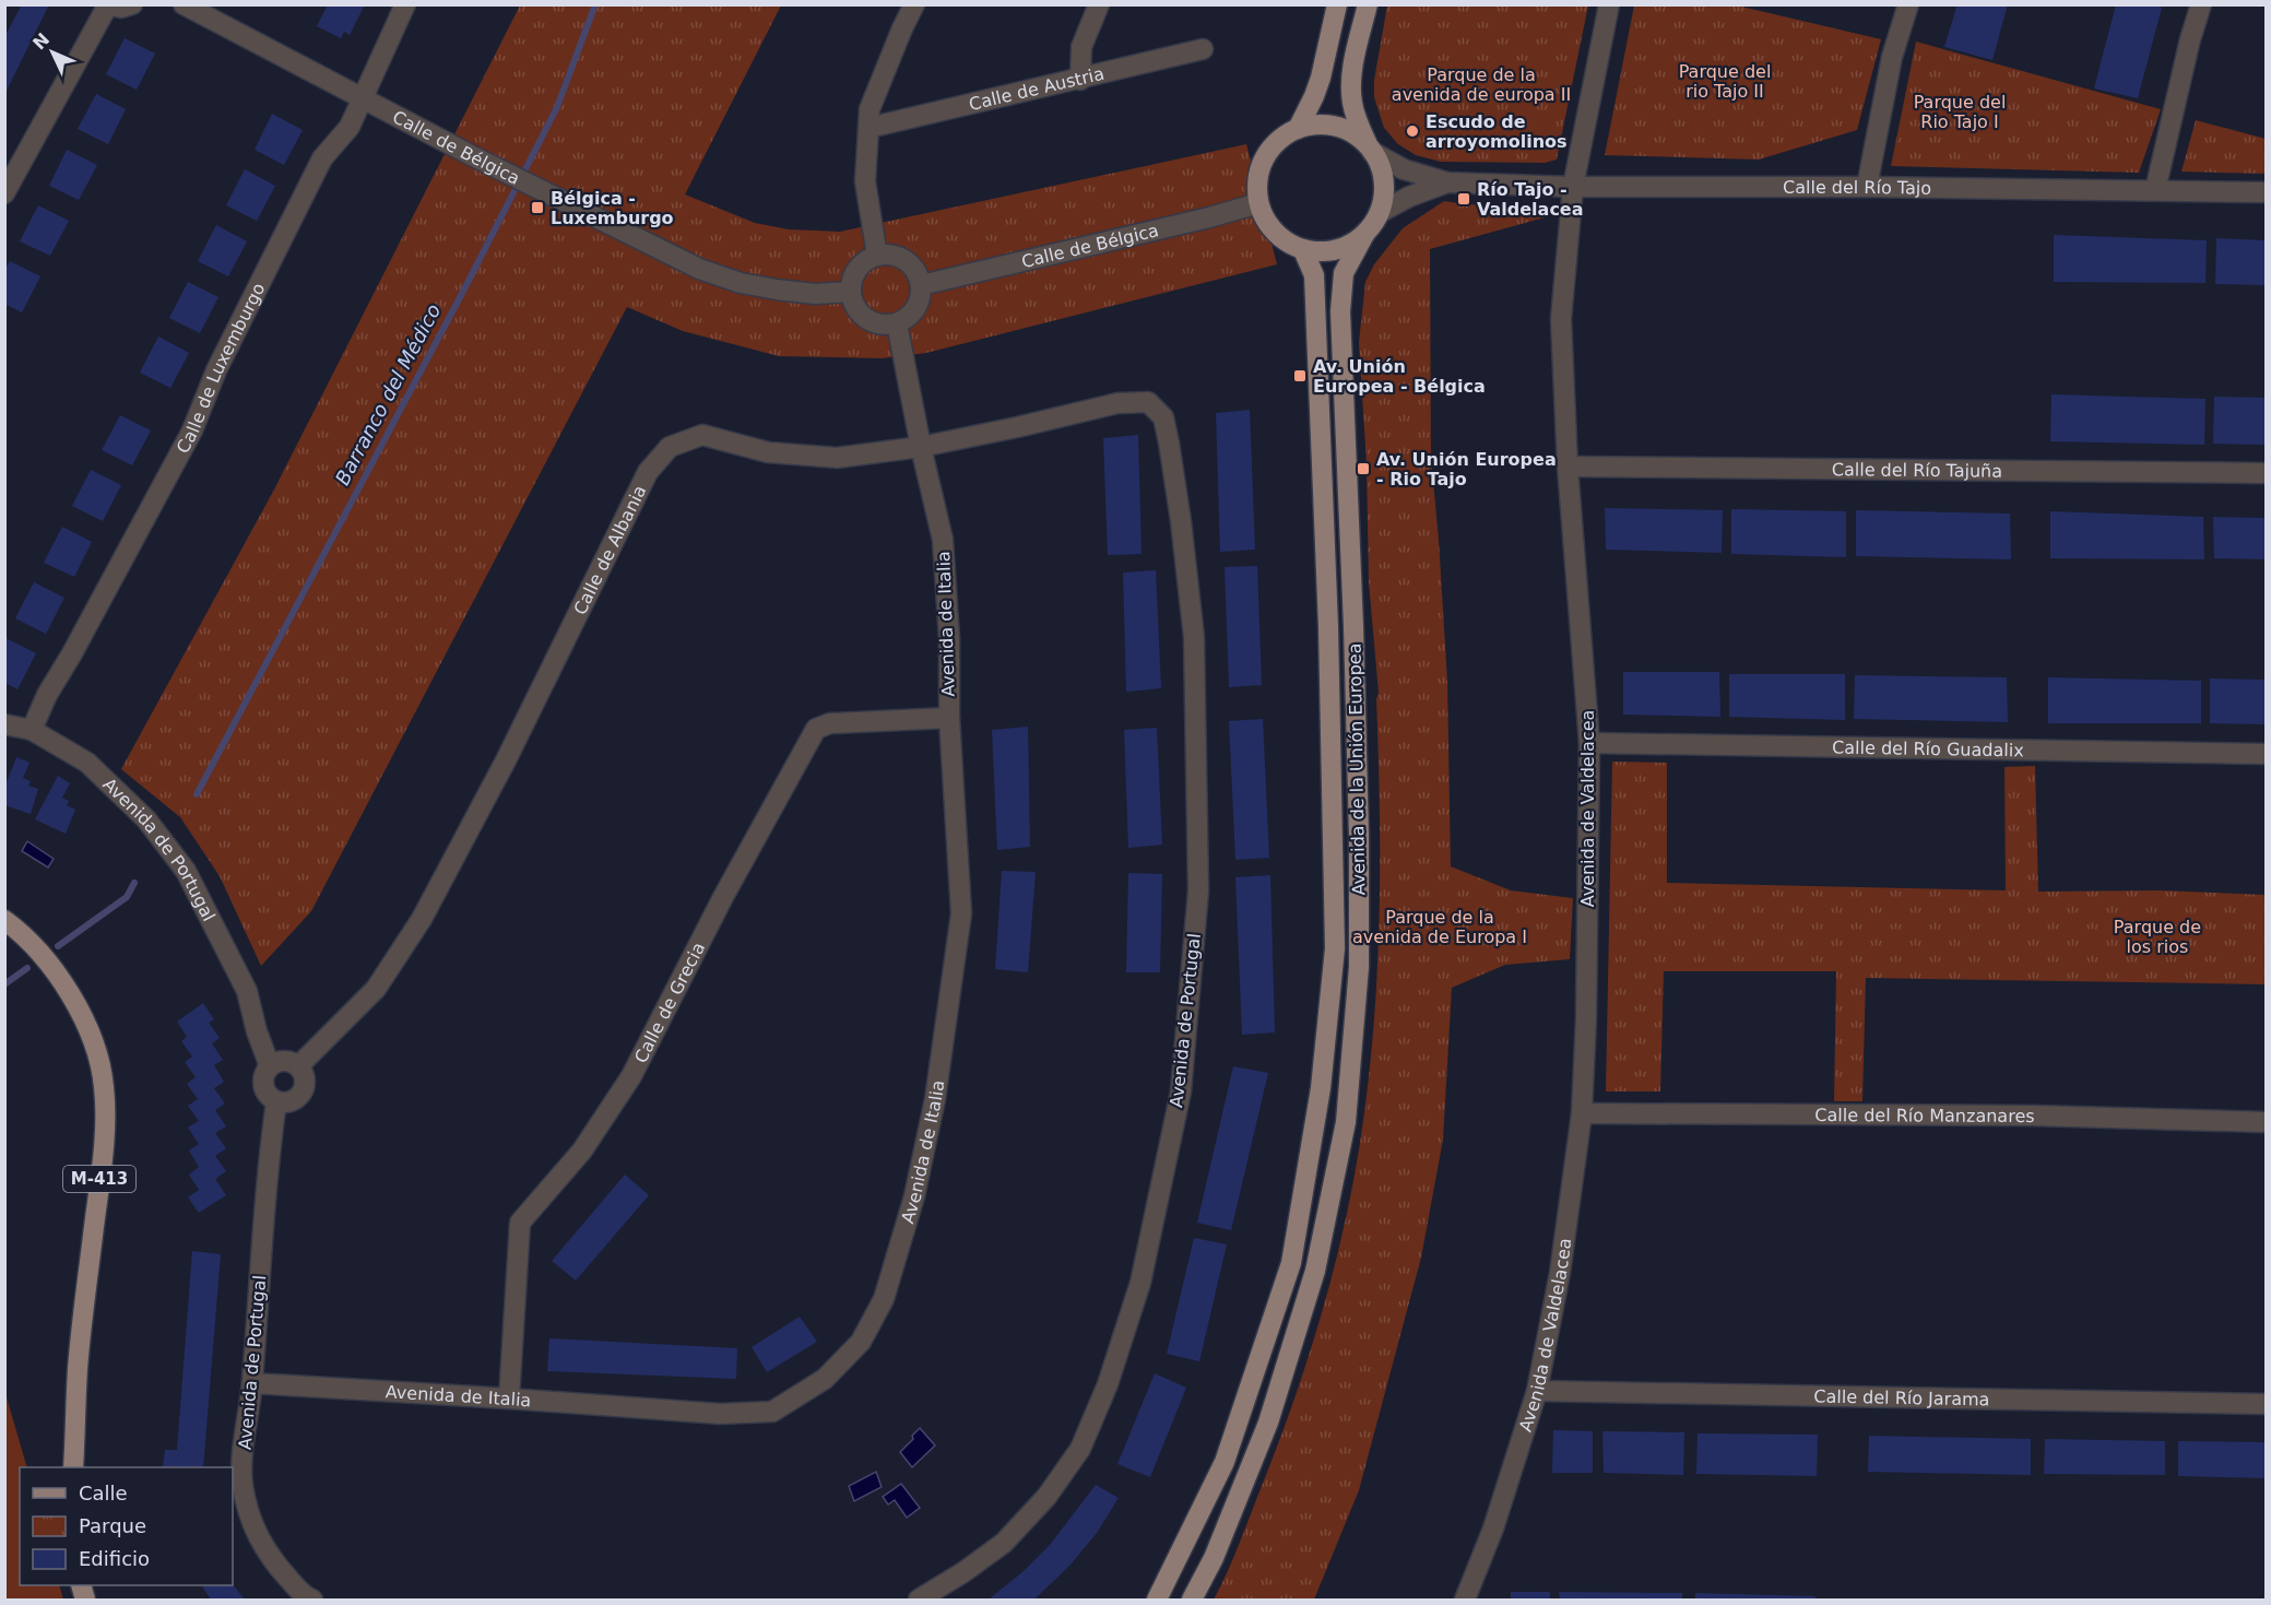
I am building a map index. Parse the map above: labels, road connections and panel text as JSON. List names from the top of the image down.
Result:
{
  "streets": {
    "main road": ["Avenida de la Unión Europea", "M-413"],
    "street": [
      "Calle de Austria",
      "Calle de Bélgica",
      "Calle del Río Tajo",
      "Calle de Luxemburgo",
      "Calle del Río Tajuña",
      "Calle de Albania",
      "Avenida de Italia",
      "Calle del Río Guadalix",
      "Avenida de Valdelacea",
      "Avenida de Portugal",
      "Calle de Grecia",
      "Calle del Río Manzanares",
      "Calle del Río Jarama"
    ]
  },
  "crossings": [
    ["Calle de Bélgica", "Calle del Río Tajo"],
    ["Calle de Bélgica", "Calle de Luxemburgo"],
    ["Calle de Bélgica", "Avenida de Italia"],
    ["Calle de Bélgica", "Avenida de la Unión Europea"],
    ["Calle del Río Tajo", "Avenida de la Unión Europea"],
    ["Calle del Río Tajo", "Avenida de Valdelacea"],
    ["Calle de Luxemburgo", "Avenida de Portugal"],
    ["Calle del Río Tajuña", "Avenida de Valdelacea"],
    ["Calle de Albania", "Avenida de Italia"],
    ["Calle de Albania", "Avenida de Portugal"],
    ["Avenida de Italia", "Avenida de Portugal"],
    ["Avenida de Italia", "Calle de Grecia"],
    ["Calle del Río Guadalix", "Avenida de Valdelacea"],
    ["Avenida de Valdelacea", "Calle del Río Manzanares"],
    ["Avenida de Valdelacea", "Calle del Río Jarama"]
  ],
  "water": ["Barranco del Médico"],
  "parks": [
    "Parque del rio Tajo II",
    "Parque de la avenida de europa II",
    "Parque del Rio Tajo I",
    "Parque de la avenida de Europa I",
    "Parque de los rios"
  ],
  "places": {
    "other": ["Escudo de arroyomolinos"],
    "transit": [
      "Río Tajo - Valdelacea",
      "Bélgica - Luxemburgo",
      "Av. Unión Europea - Bélgica",
      "Av. Unión Europea - Rio Tajo"
    ]
  },
  "legend": ["Calle", "Parque", "Edificio"],
  "north": "top left"
}
